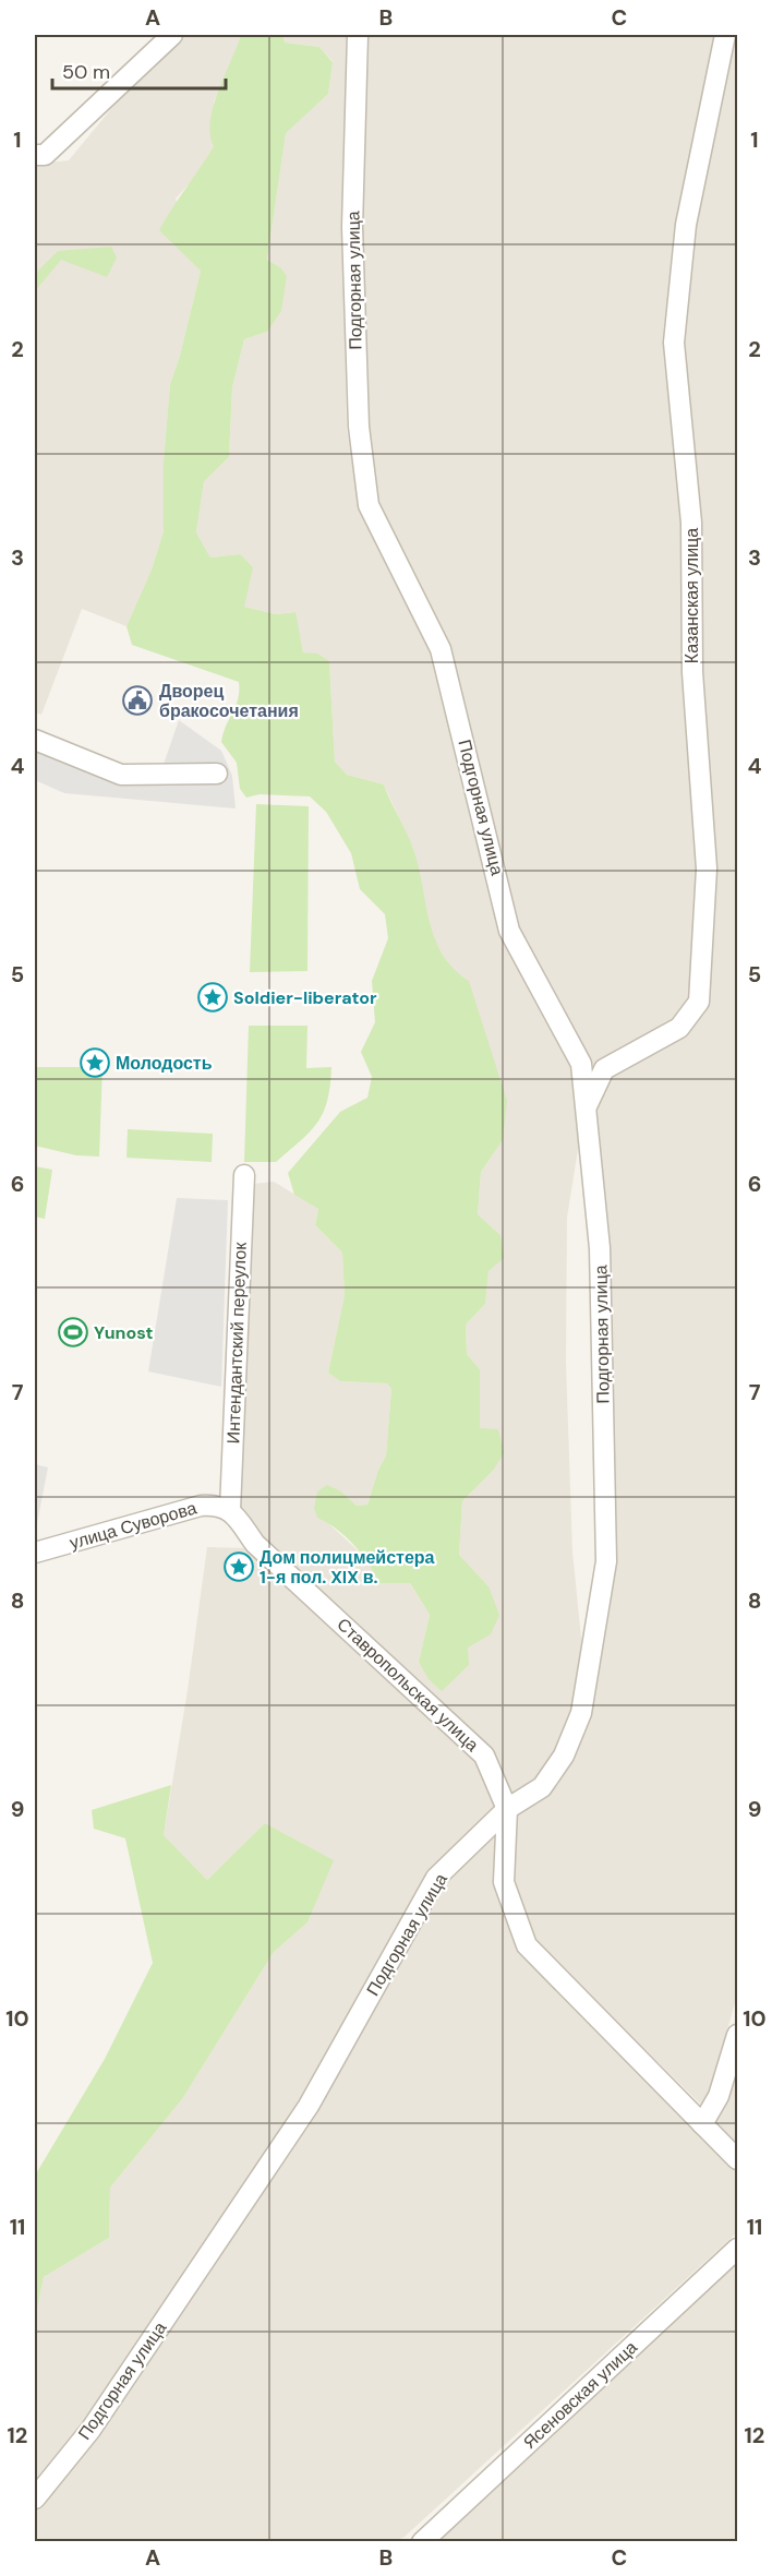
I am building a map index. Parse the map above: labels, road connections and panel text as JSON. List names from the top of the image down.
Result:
{
  "streets": {
    "street": [
      "Подгорная улица",
      "Казанская улица",
      "Интендантский переулок",
      "улица Суворова",
      "Ставропольская улица",
      "Ясеновская улица"
    ]
  },
  "crossings": [
    ["Подгорная улица", "Казанская улица"],
    ["Подгорная улица", "Ставропольская улица"],
    ["Интендантский переулок", "улица Суворова"],
    ["Интендантский переулок", "Ставропольская улица"],
    ["улица Суворова", "Ставропольская улица"]
  ],
  "places": {
    "public building": ["Дворец бракосочетания"],
    "place": ["Soldier-liberator", "Молодость", "Дом полицмейстера 1-я пол. XIX в."],
    "sports": ["Yunost"]
  },
  "scale_bar": "50 m",
  "grid": {
    "columns": ["A", "B", "C"],
    "rows": [
      "1",
      "2",
      "3",
      "4",
      "5",
      "6",
      "7",
      "8",
      "9",
      "10",
      "11",
      "12"
    ]
  }
}
